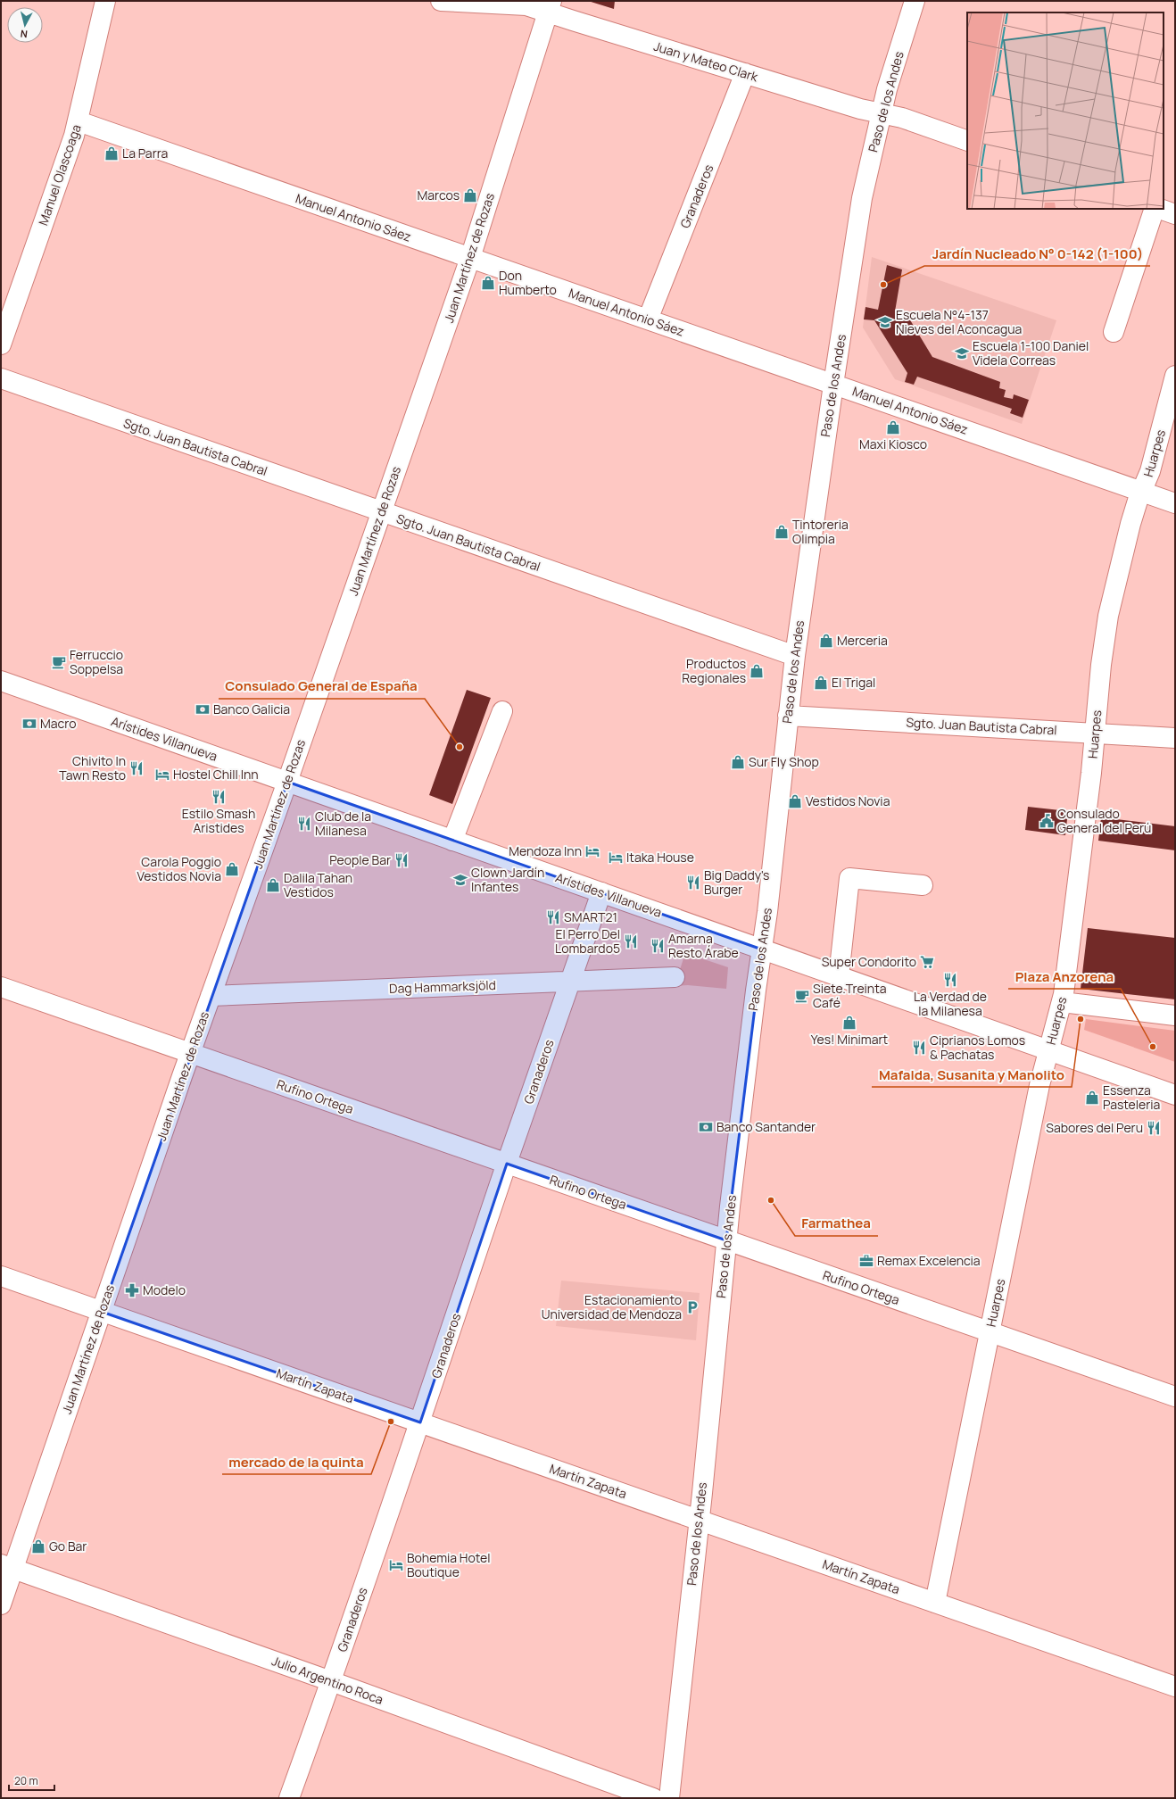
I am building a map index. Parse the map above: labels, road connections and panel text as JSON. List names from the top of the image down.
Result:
{
  "streets": {
    "street": [
      "Juan y Mateo Clark",
      "Paso de los Andes",
      "Manuel Olascoaga",
      "Granaderos",
      "Manuel Antonio Sáez",
      "Juan Martínez de Rozas",
      "Sgto. Juan Bautista Cabral",
      "Huarpes",
      "Arístides Villanueva",
      "Dag Hammarksjöld",
      "Rufino Ortega",
      "Martín Zapata",
      "Julio Argentino Roca"
    ]
  },
  "crossings": [
    ["Juan y Mateo Clark", "Paso de los Andes"],
    ["Juan y Mateo Clark", "Granaderos"],
    ["Juan y Mateo Clark", "Juan Martínez de Rozas"],
    ["Paso de los Andes", "Manuel Antonio Sáez"],
    ["Paso de los Andes", "Sgto. Juan Bautista Cabral"],
    ["Paso de los Andes", "Arístides Villanueva"],
    ["Paso de los Andes", "Rufino Ortega"],
    ["Paso de los Andes", "Martín Zapata"],
    ["Manuel Olascoaga", "Manuel Antonio Sáez"],
    ["Granaderos", "Manuel Antonio Sáez"],
    ["Granaderos", "Arístides Villanueva"],
    ["Granaderos", "Dag Hammarksjöld"],
    ["Granaderos", "Rufino Ortega"],
    ["Granaderos", "Martín Zapata"],
    ["Granaderos", "Julio Argentino Roca"],
    ["Manuel Antonio Sáez", "Juan Martínez de Rozas"],
    ["Manuel Antonio Sáez", "Huarpes"],
    ["Juan Martínez de Rozas", "Sgto. Juan Bautista Cabral"],
    ["Juan Martínez de Rozas", "Arístides Villanueva"],
    ["Juan Martínez de Rozas", "Dag Hammarksjöld"],
    ["Juan Martínez de Rozas", "Rufino Ortega"],
    ["Juan Martínez de Rozas", "Martín Zapata"],
    ["Juan Martínez de Rozas", "Julio Argentino Roca"],
    ["Sgto. Juan Bautista Cabral", "Huarpes"],
    ["Huarpes", "Arístides Villanueva"],
    ["Huarpes", "Rufino Ortega"],
    ["Huarpes", "Martín Zapata"]
  ],
  "places": {
    "shop": [
      "La Parra",
      "Marcos",
      "Don Humberto",
      "Maxi Kiosco",
      "Tintoreria Olimpia",
      "Merceria",
      "Productos Regionales",
      "El Trigal",
      "Sur Fly Shop",
      "Vestidos Novia",
      "Carola Poggio Vestidos Novia",
      "Dalila Tahan Vestidos",
      "Yes! Minimart",
      "Essenza Pasteleria",
      "Go Bar"
    ],
    "other": [
      "Jardín Nucleado N° 0-142 (1-100)",
      "Consulado General de España",
      "Mafalda, Susanita y Manolito",
      "Plaza Anzorena",
      "Farmathea",
      "mercado de la quinta"
    ],
    "school or university": ["Escuela N°4-137 Nieves del Aconcagua", "Escuela 1-100 Daniel Videla Correas", "Clown Jardín Infantes"],
    "cafe": ["Ferruccio Soppelsa", "Siete.Treinta Café"],
    "bank": ["Banco Galicia", "Macro", "Banco Santander"],
    "restaurant": [
      "Chivito In Tawn Resto",
      "Estilo Smash Aristides",
      "Club de la Milanesa",
      "People Bar",
      "Big Daddy's Burger",
      "SMART21",
      "El Perro Del Lombardo5",
      "Amarna Resto Árabe",
      "La Verdad de la Milanesa",
      "Ciprianos Lomos & Pachatas",
      "Sabores del Peru"
    ],
    "hotel": [
      "Hostel Chill Inn",
      "Mendoza Inn",
      "Itaka House",
      "Bohemia Hotel Boutique"
    ],
    "public building": ["Consulado General del Perú"],
    "supermarket": ["Super Condorito"],
    "office": ["Remax Excelencia"],
    "pharmacy": ["Modelo"],
    "parking": ["Estacionamiento Universidad de Mendoza"]
  },
  "scale_bar": "20 m",
  "north": "bottom"
}
